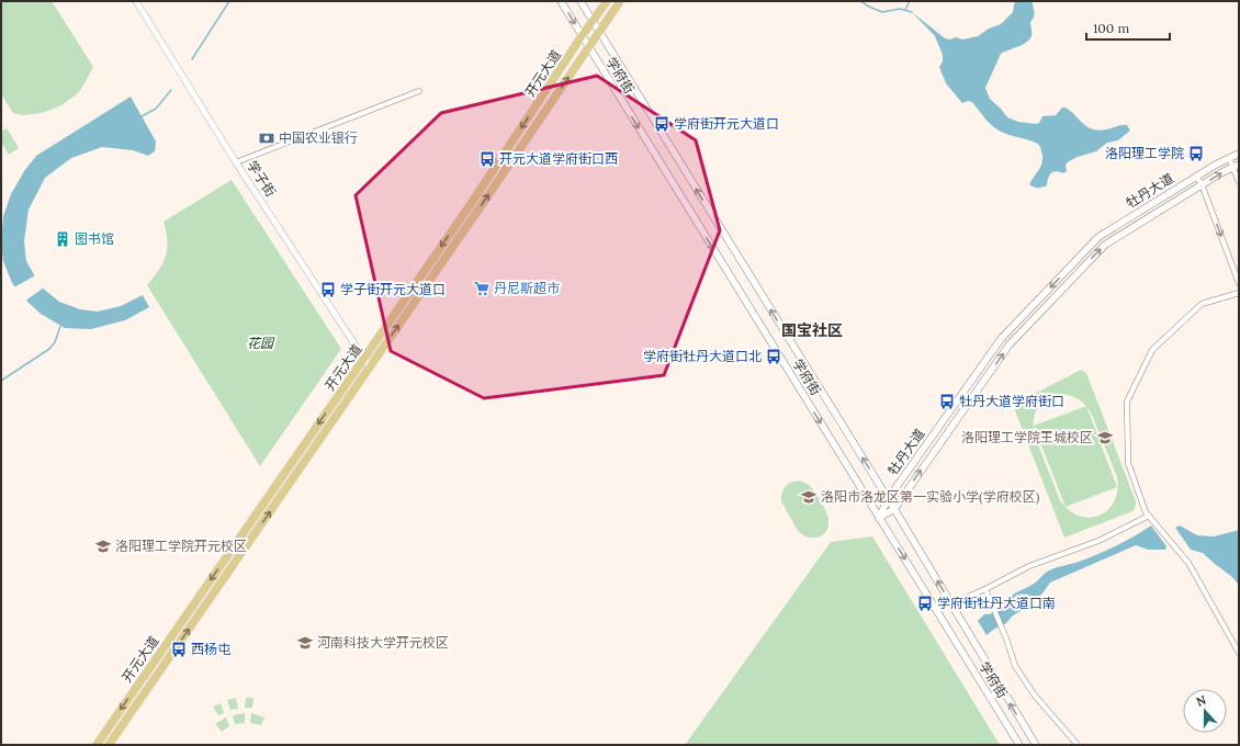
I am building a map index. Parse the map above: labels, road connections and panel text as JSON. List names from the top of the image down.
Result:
{
  "streets": {
    "main road": ["开元大道", "学府街", "牡丹大道"],
    "street": ["学子街"]
  },
  "crossings": [
    ["开元大道", "学府街"],
    ["开元大道", "学子街"],
    ["学府街", "牡丹大道"]
  ],
  "districts": ["国宝社区"],
  "parks": ["花园"],
  "places": {
    "bus stop": [
      "学府街开元大道口",
      "洛阳理工学院",
      "开元大道学府街口西",
      "学子街开元大道口",
      "学府街牡丹大道口北",
      "牡丹大道学府街口",
      "学府街牡丹大道口南",
      "西杨屯"
    ],
    "bank": ["中国农业银行"],
    "building": ["图书馆"],
    "supermarket": ["丹尼斯超市"],
    "school or university": [
      "洛阳理工学院王城校区",
      "洛阳市洛龙区第一实验小学(学府校区)",
      "洛阳理工学院开元校区",
      "河南科技大学开元校区"
    ]
  },
  "scale_bar": "100 m",
  "north": "top"
}
